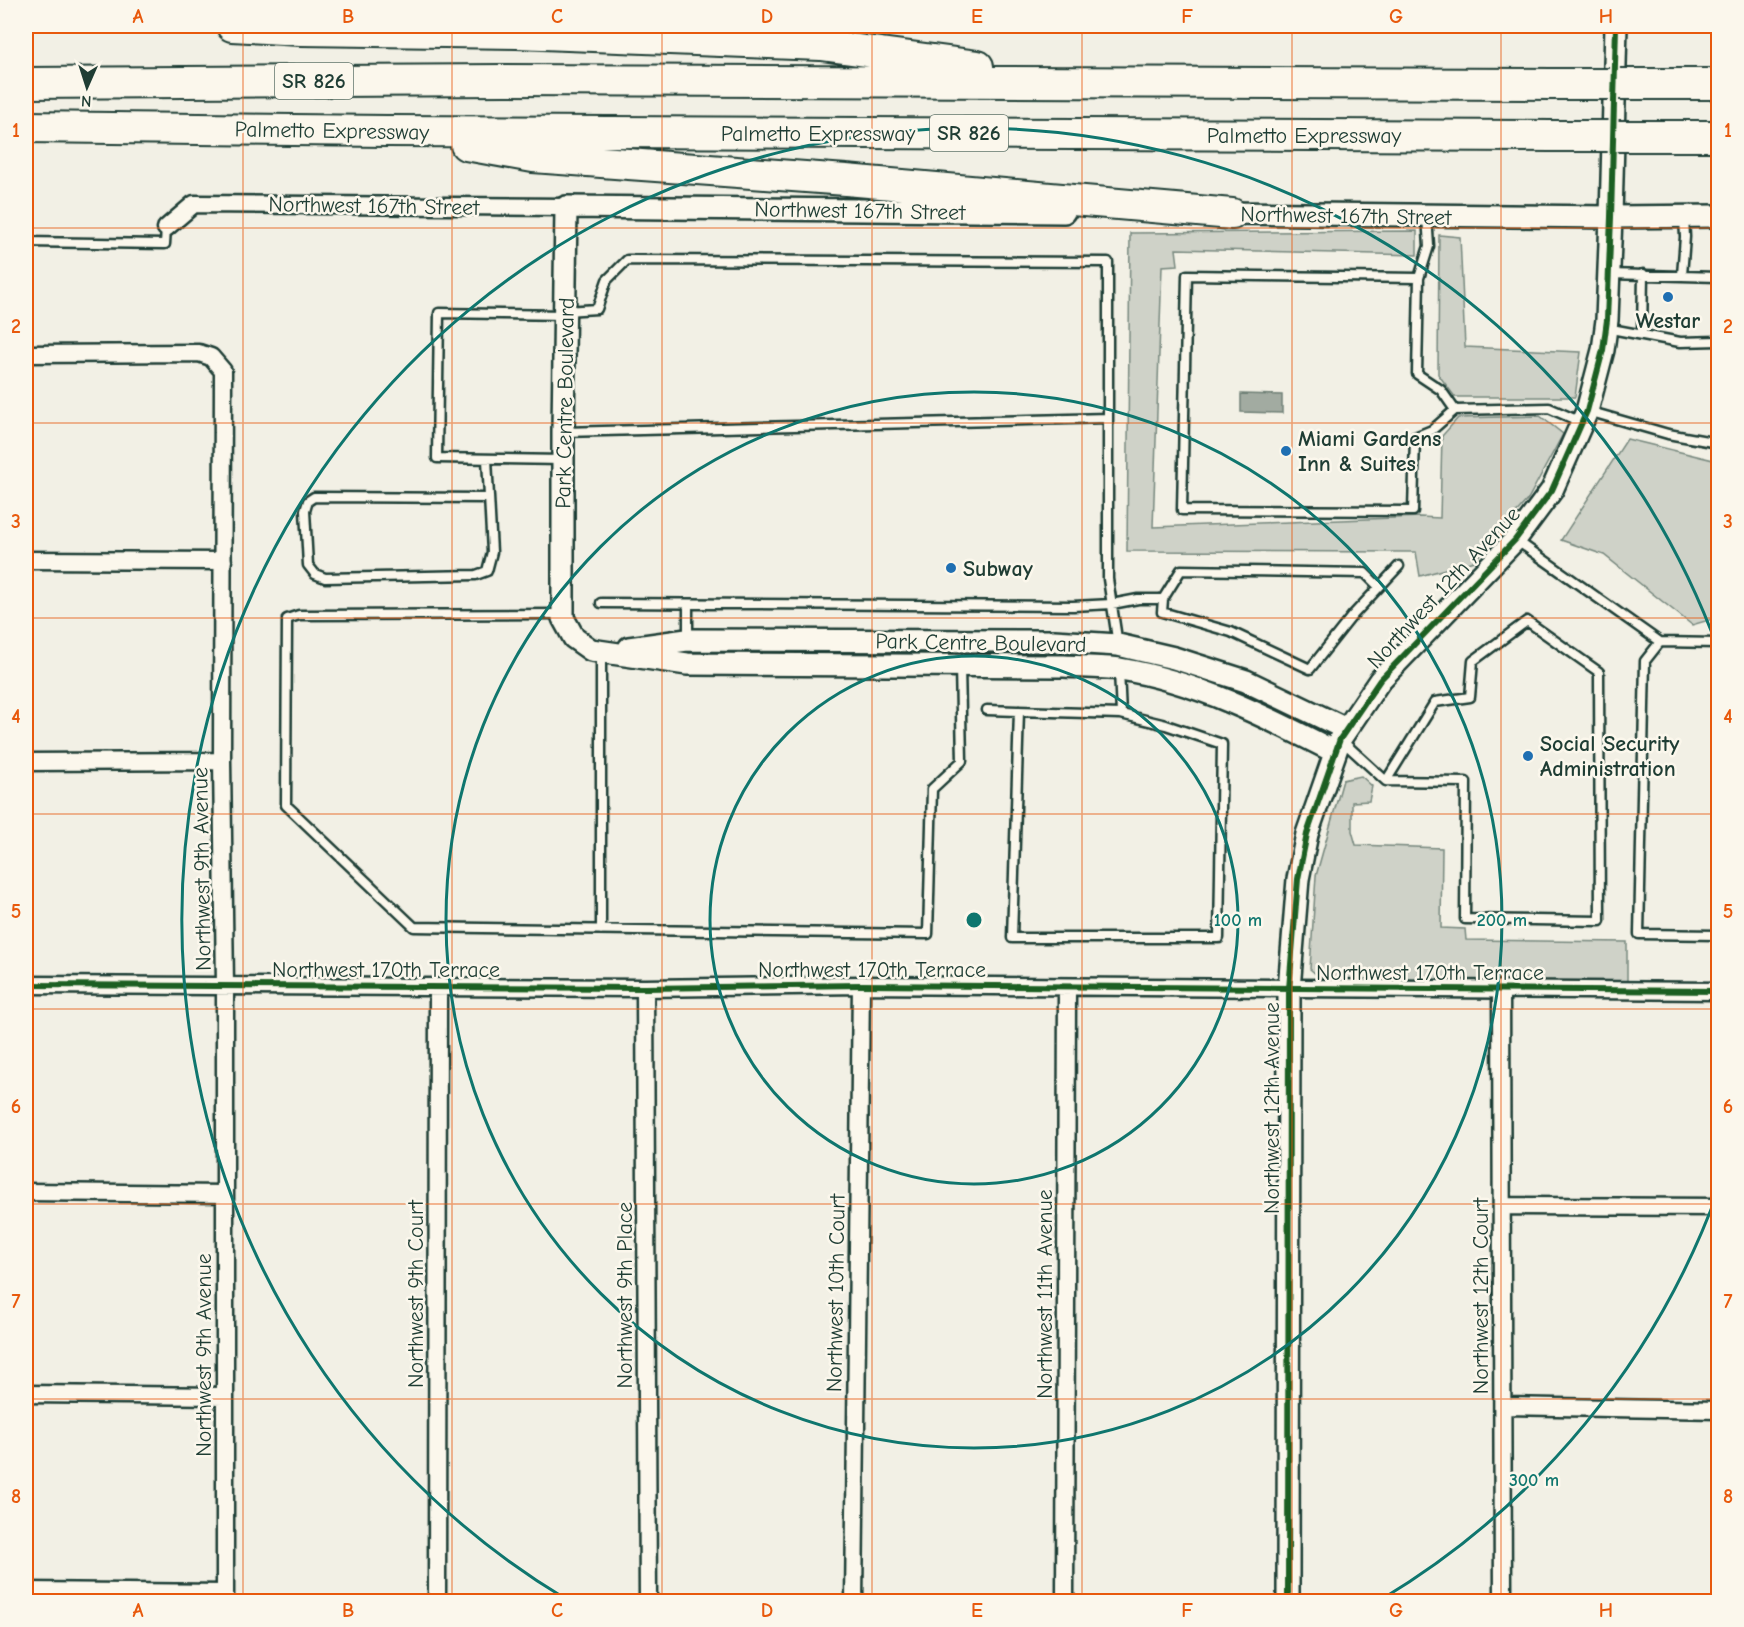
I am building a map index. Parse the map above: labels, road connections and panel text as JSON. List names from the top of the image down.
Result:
{
  "streets": {
    "highway": ["SR 826", "Palmetto Expressway"],
    "street": [
      "Northwest 167th Street",
      "Park Centre Boulevard",
      "Northwest 12th Avenue",
      "Northwest 9th Avenue",
      "Northwest 170th Terrace",
      "Northwest 10th Court",
      "Northwest 9th Court",
      "Northwest 11th Avenue",
      "Northwest 9th Place",
      "Northwest 12th Court"
    ]
  },
  "crossings": [
    ["Northwest 167th Street", "Park Centre Boulevard"],
    ["Northwest 167th Street", "Northwest 12th Avenue"],
    ["Park Centre Boulevard", "Northwest 12th Avenue"],
    ["Northwest 12th Avenue", "Northwest 170th Terrace"],
    ["Northwest 9th Avenue", "Northwest 170th Terrace"],
    ["Northwest 170th Terrace", "Northwest 10th Court"],
    ["Northwest 170th Terrace", "Northwest 9th Court"],
    ["Northwest 170th Terrace", "Northwest 11th Avenue"],
    ["Northwest 170th Terrace", "Northwest 9th Place"],
    ["Northwest 170th Terrace", "Northwest 12th Court"]
  ],
  "places": [
    "Westar",
    "Miami Gardens Inn & Suites",
    "Subway",
    "Social Security Administration"
  ],
  "north": "bottom",
  "grid": {
    "columns": [
      "A",
      "B",
      "C",
      "D",
      "E",
      "F",
      "G",
      "H"
    ],
    "rows": [
      "1",
      "2",
      "3",
      "4",
      "5",
      "6",
      "7",
      "8"
    ]
  },
  "rings": ["100 m", "200 m", "300 m"]
}
